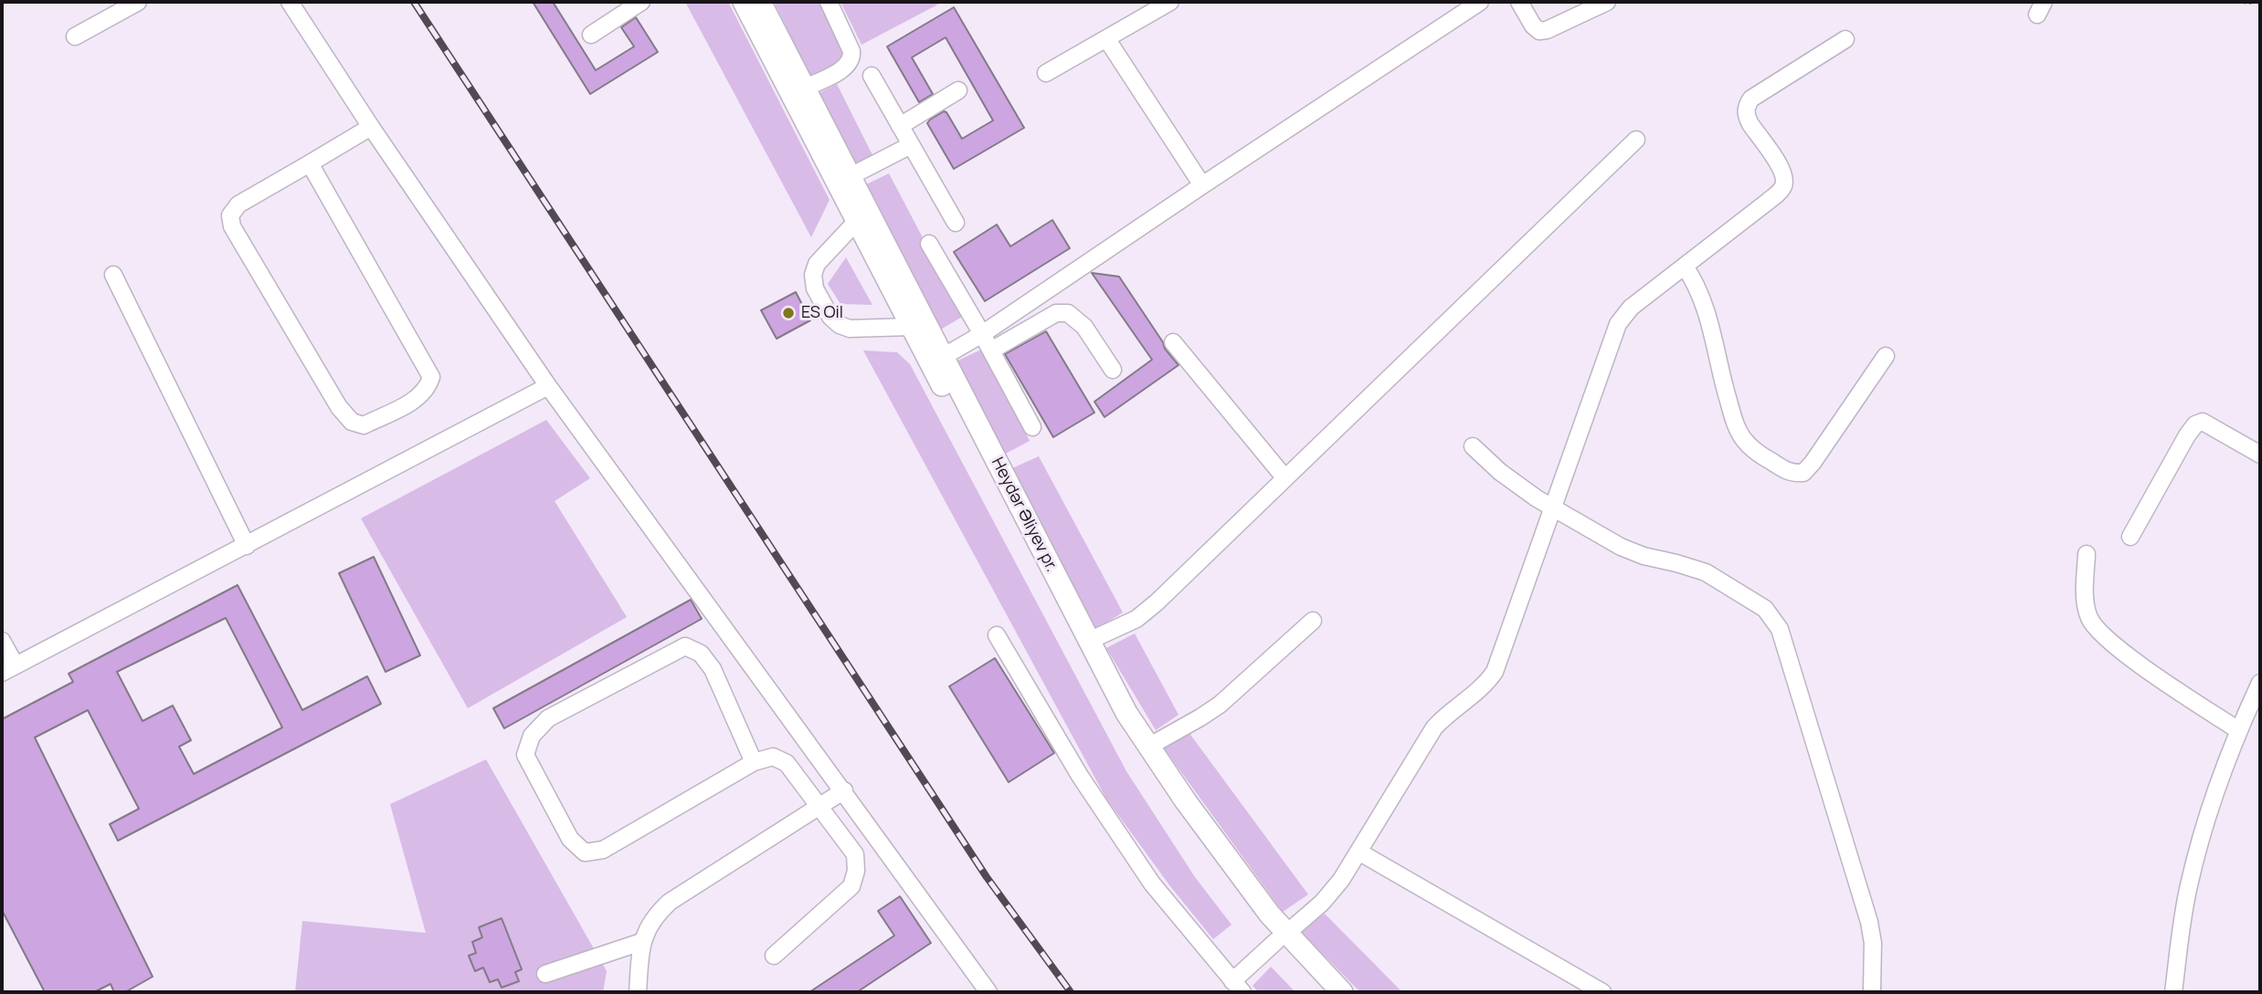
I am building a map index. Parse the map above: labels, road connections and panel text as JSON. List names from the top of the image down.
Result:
{
  "streets": {
    "main road": ["Heydər Əliyev pr."]
  },
  "places": ["ES Oil"]
}
